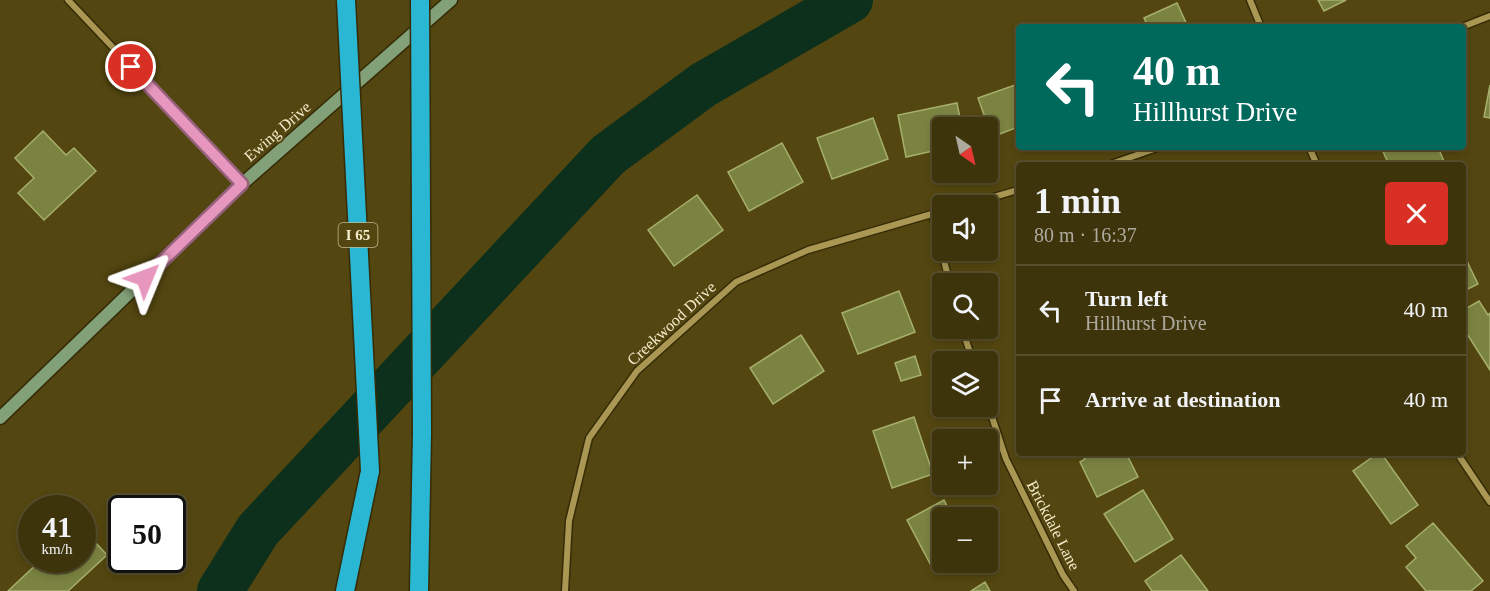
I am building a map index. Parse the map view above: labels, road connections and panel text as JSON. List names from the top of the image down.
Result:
{
  "streets": {
    "highway": ["I 65"],
    "main road": ["Ewing Drive"],
    "street": ["Creekwood Drive", "Brickdale Lane"]
  },
  "north": "bottom right",
  "page": {
    "turn": ["40 m", "Hillhurst Drive"],
    "map_buttons": ["+", "−"],
    "heading": ["1 min", "80 m · 16:37"],
    "list": [
      {
        "name": "Turn left",
        "note": "Hillhurst Drive",
        "value": "40 m"
      },
      {
        "name": "Arrive at destination",
        "value": "40 m"
      }
    ],
    "speed": "41 km/h",
    "limit": "50"
  }
}
